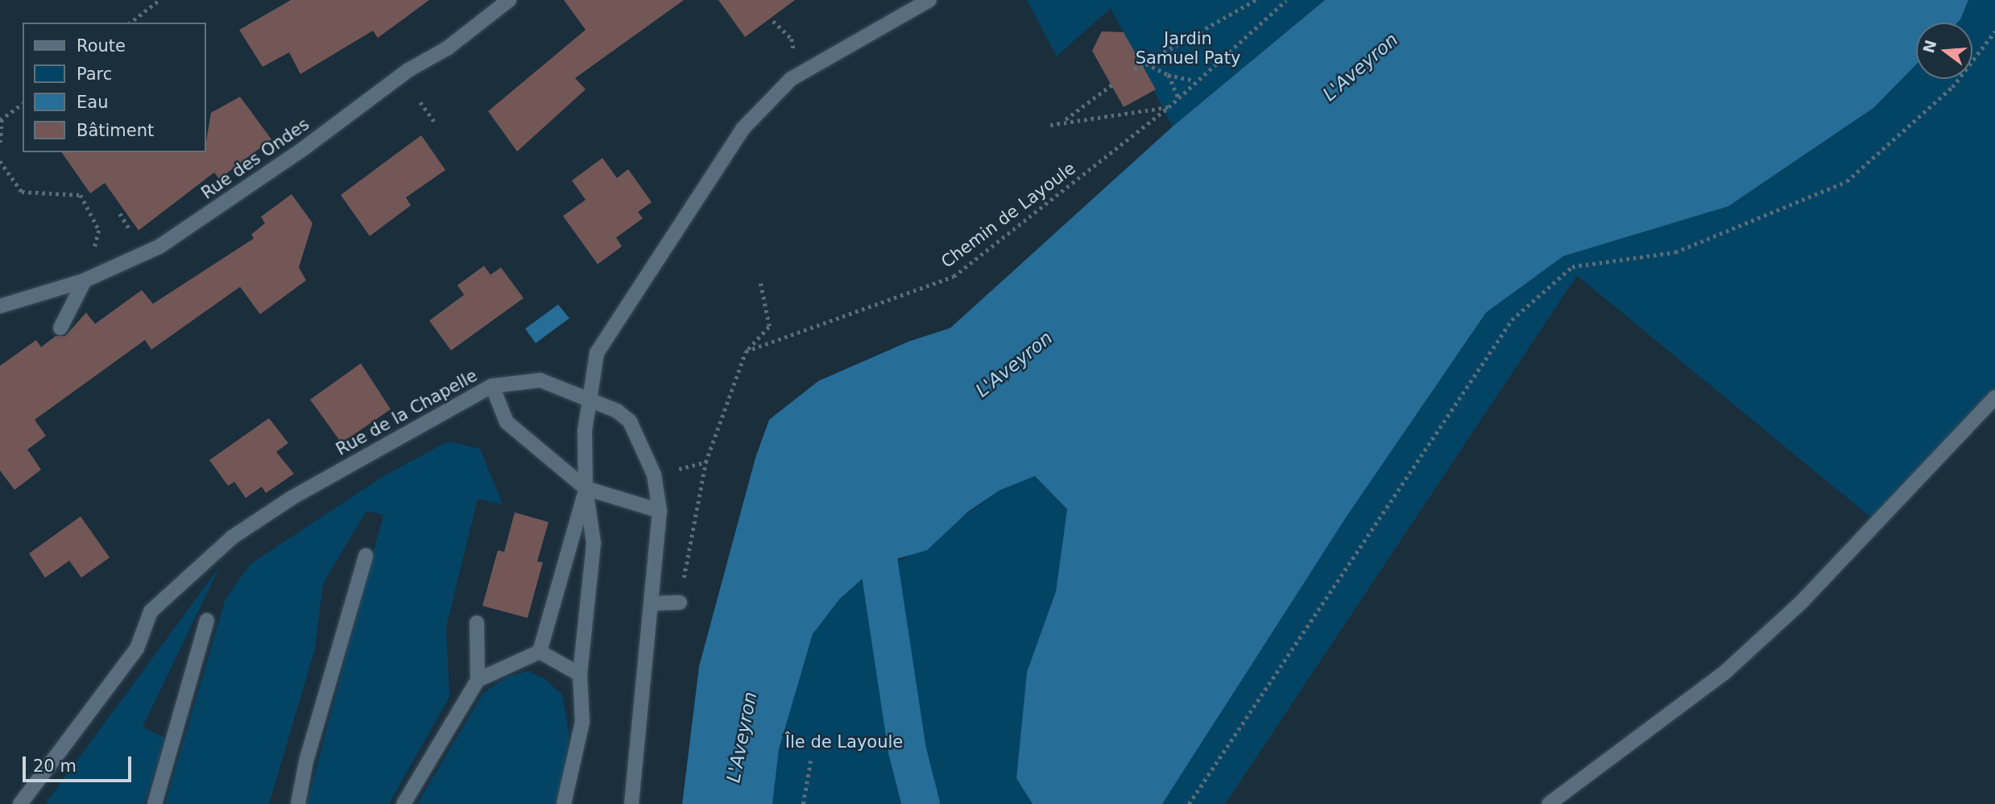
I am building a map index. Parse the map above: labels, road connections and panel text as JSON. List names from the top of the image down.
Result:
{
  "streets": {
    "street": ["Rue des Ondes", "Rue de la Chapelle"],
    "path": ["Chemin de Layoule"]
  },
  "water": ["L'Aveyron"],
  "parks": ["Jardin Samuel Paty", "Île de Layoule"],
  "legend": [
    "Route",
    "Parc",
    "Eau",
    "Bâtiment"
  ],
  "scale_bar": "20 m",
  "north": "left"
}
